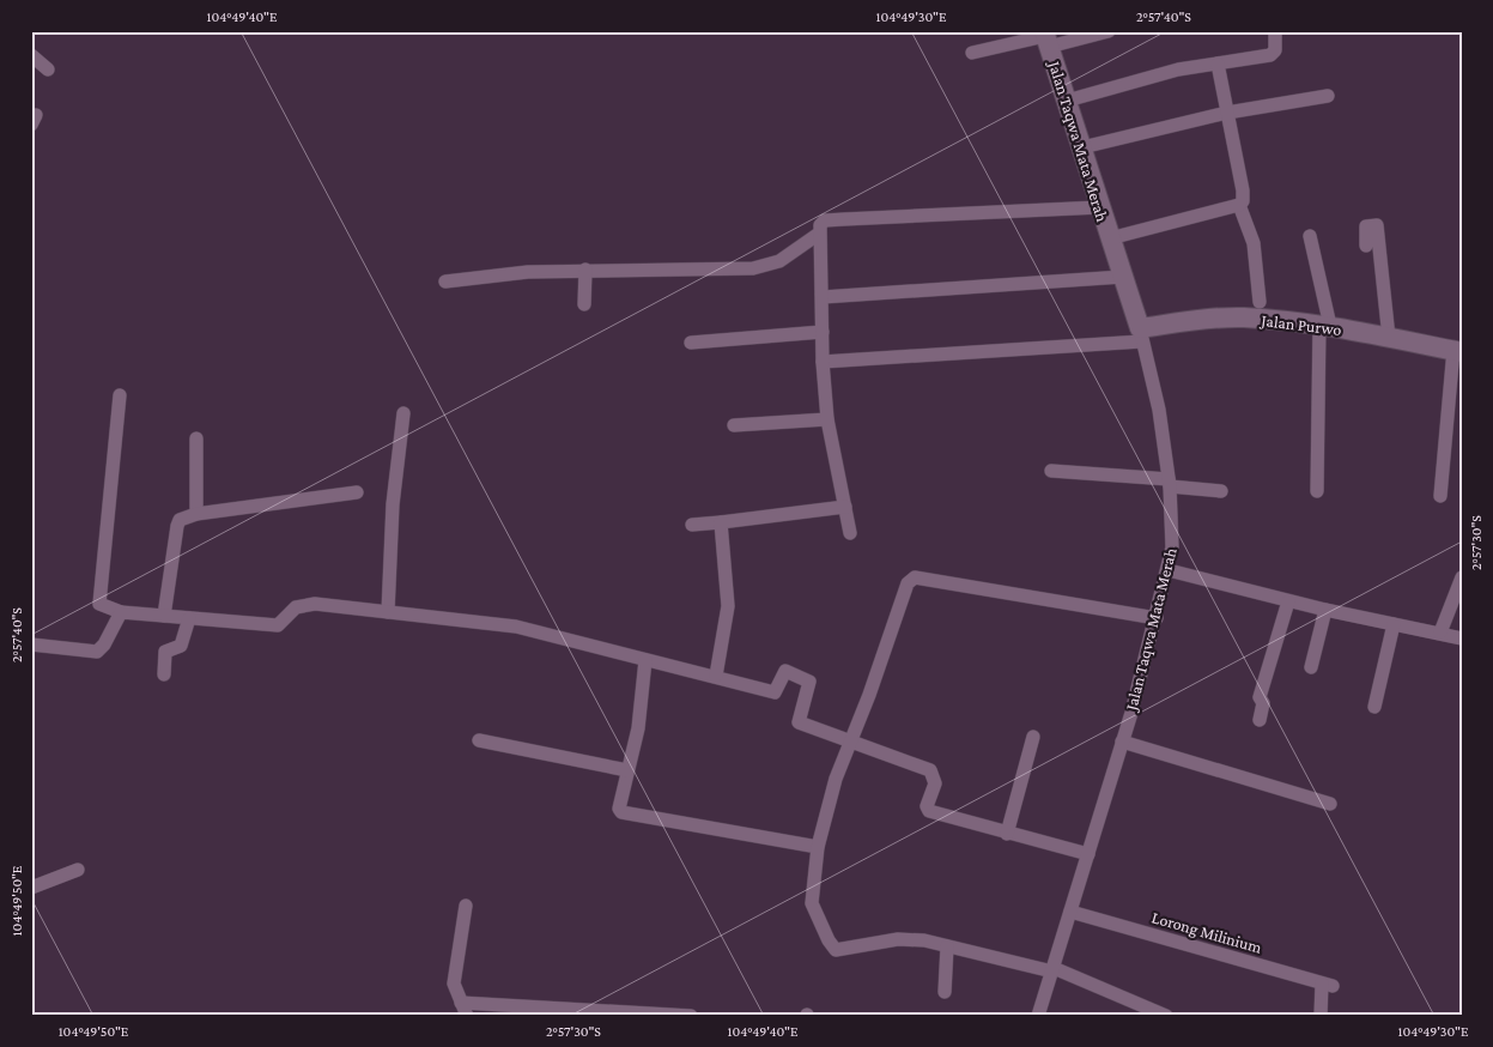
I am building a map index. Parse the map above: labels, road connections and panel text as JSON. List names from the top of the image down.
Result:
{
  "streets": {
    "street": ["Jalan Taqwa Mata Merah", "Jalan Purwo", "Lorong Milinium"]
  },
  "crossings": [
    ["Jalan Taqwa Mata Merah", "Jalan Purwo"],
    ["Jalan Taqwa Mata Merah", "Lorong Milinium"]
  ],
  "coordinates": [
    "104°49'40\"E",
    "104°49'30\"E",
    "2°57'40\"S",
    "2°57'30\"S",
    "104°49'50\"E"
  ]
}
